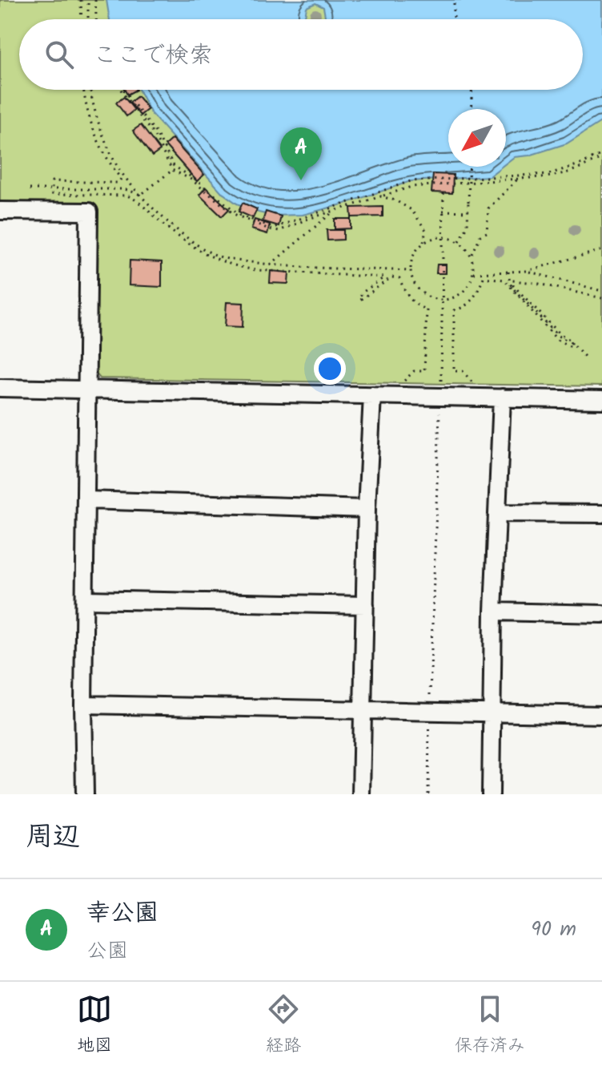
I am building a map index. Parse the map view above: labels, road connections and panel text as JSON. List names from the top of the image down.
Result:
{
  "north": "bottom left",
  "page": {
    "search": "ここで検索",
    "pins": "A",
    "heading": "周辺",
    "list": [
      {
        "mark": "A",
        "name": "幸公園",
        "note": "公園",
        "value": "90 m"
      }
    ],
    "nav": ["地図", "経路", "保存済み"]
  }
}
